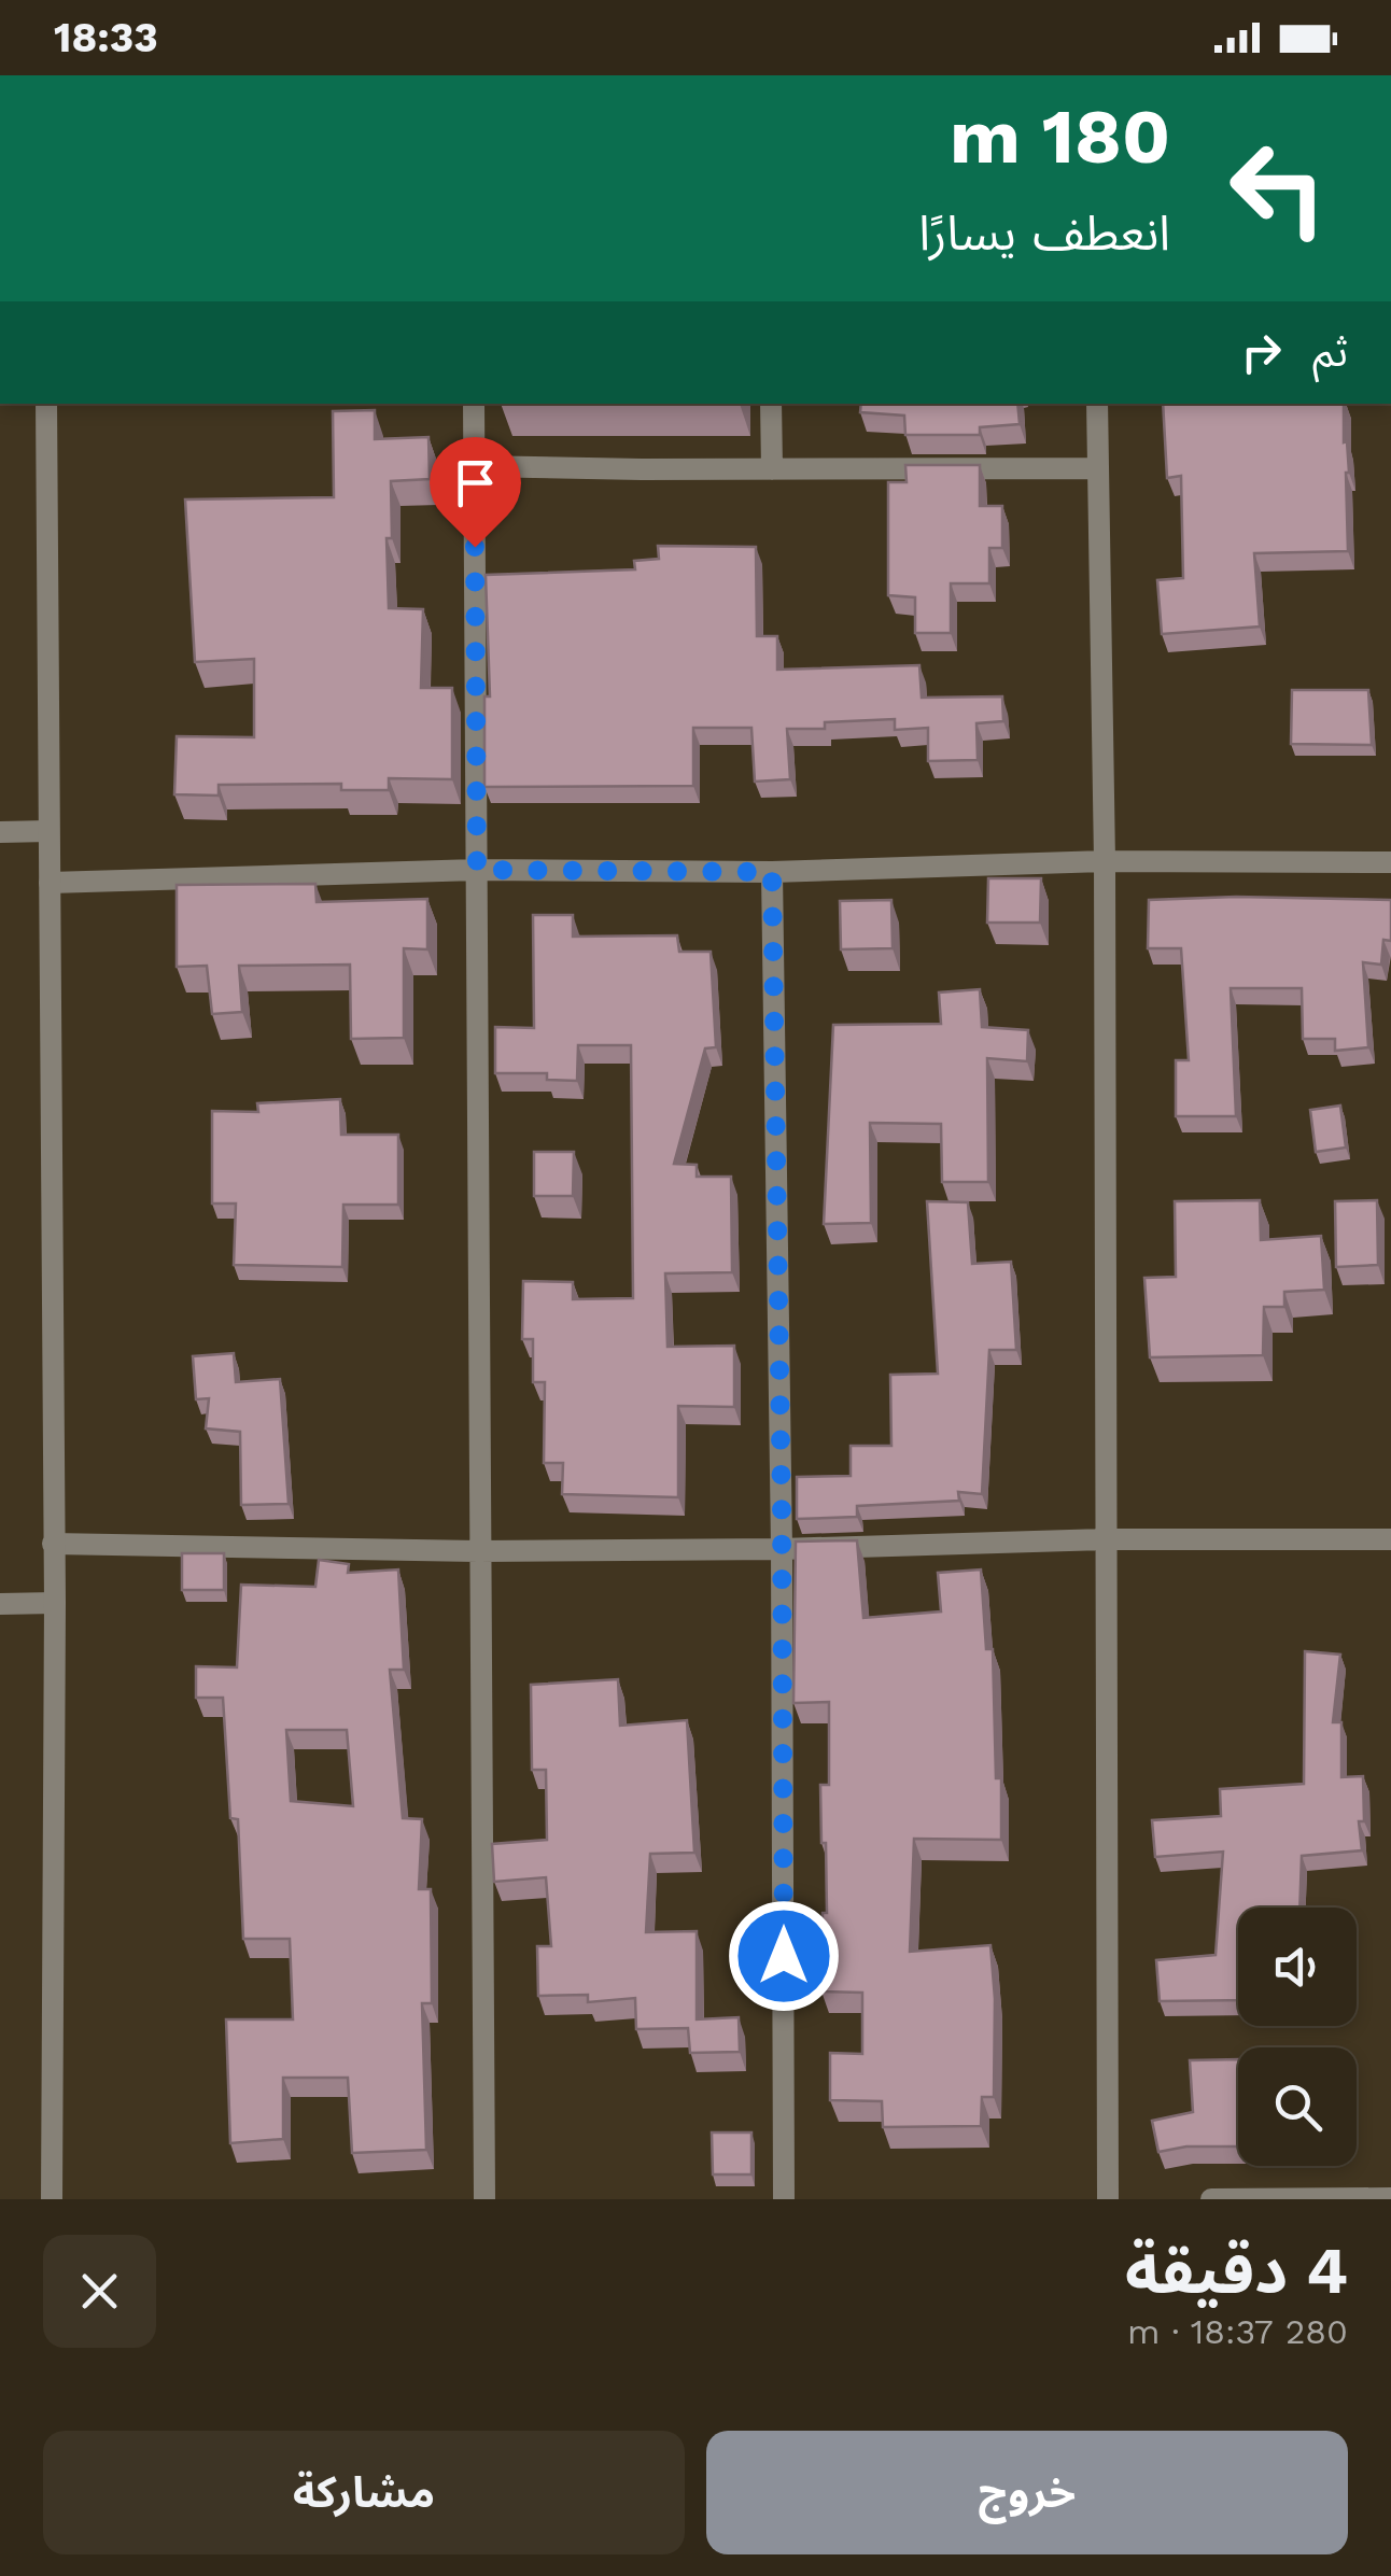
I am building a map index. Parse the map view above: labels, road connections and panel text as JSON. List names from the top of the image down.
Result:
{
  "page": {
    "status": "18:33",
    "turn": ["180 m", "انعطف يسارًا"],
    "then": "ثم",
    "heading": ["4 دقيقة", "280 m · 18:37"],
    "buttons": ["خروج", "مشاركة"]
  }
}
